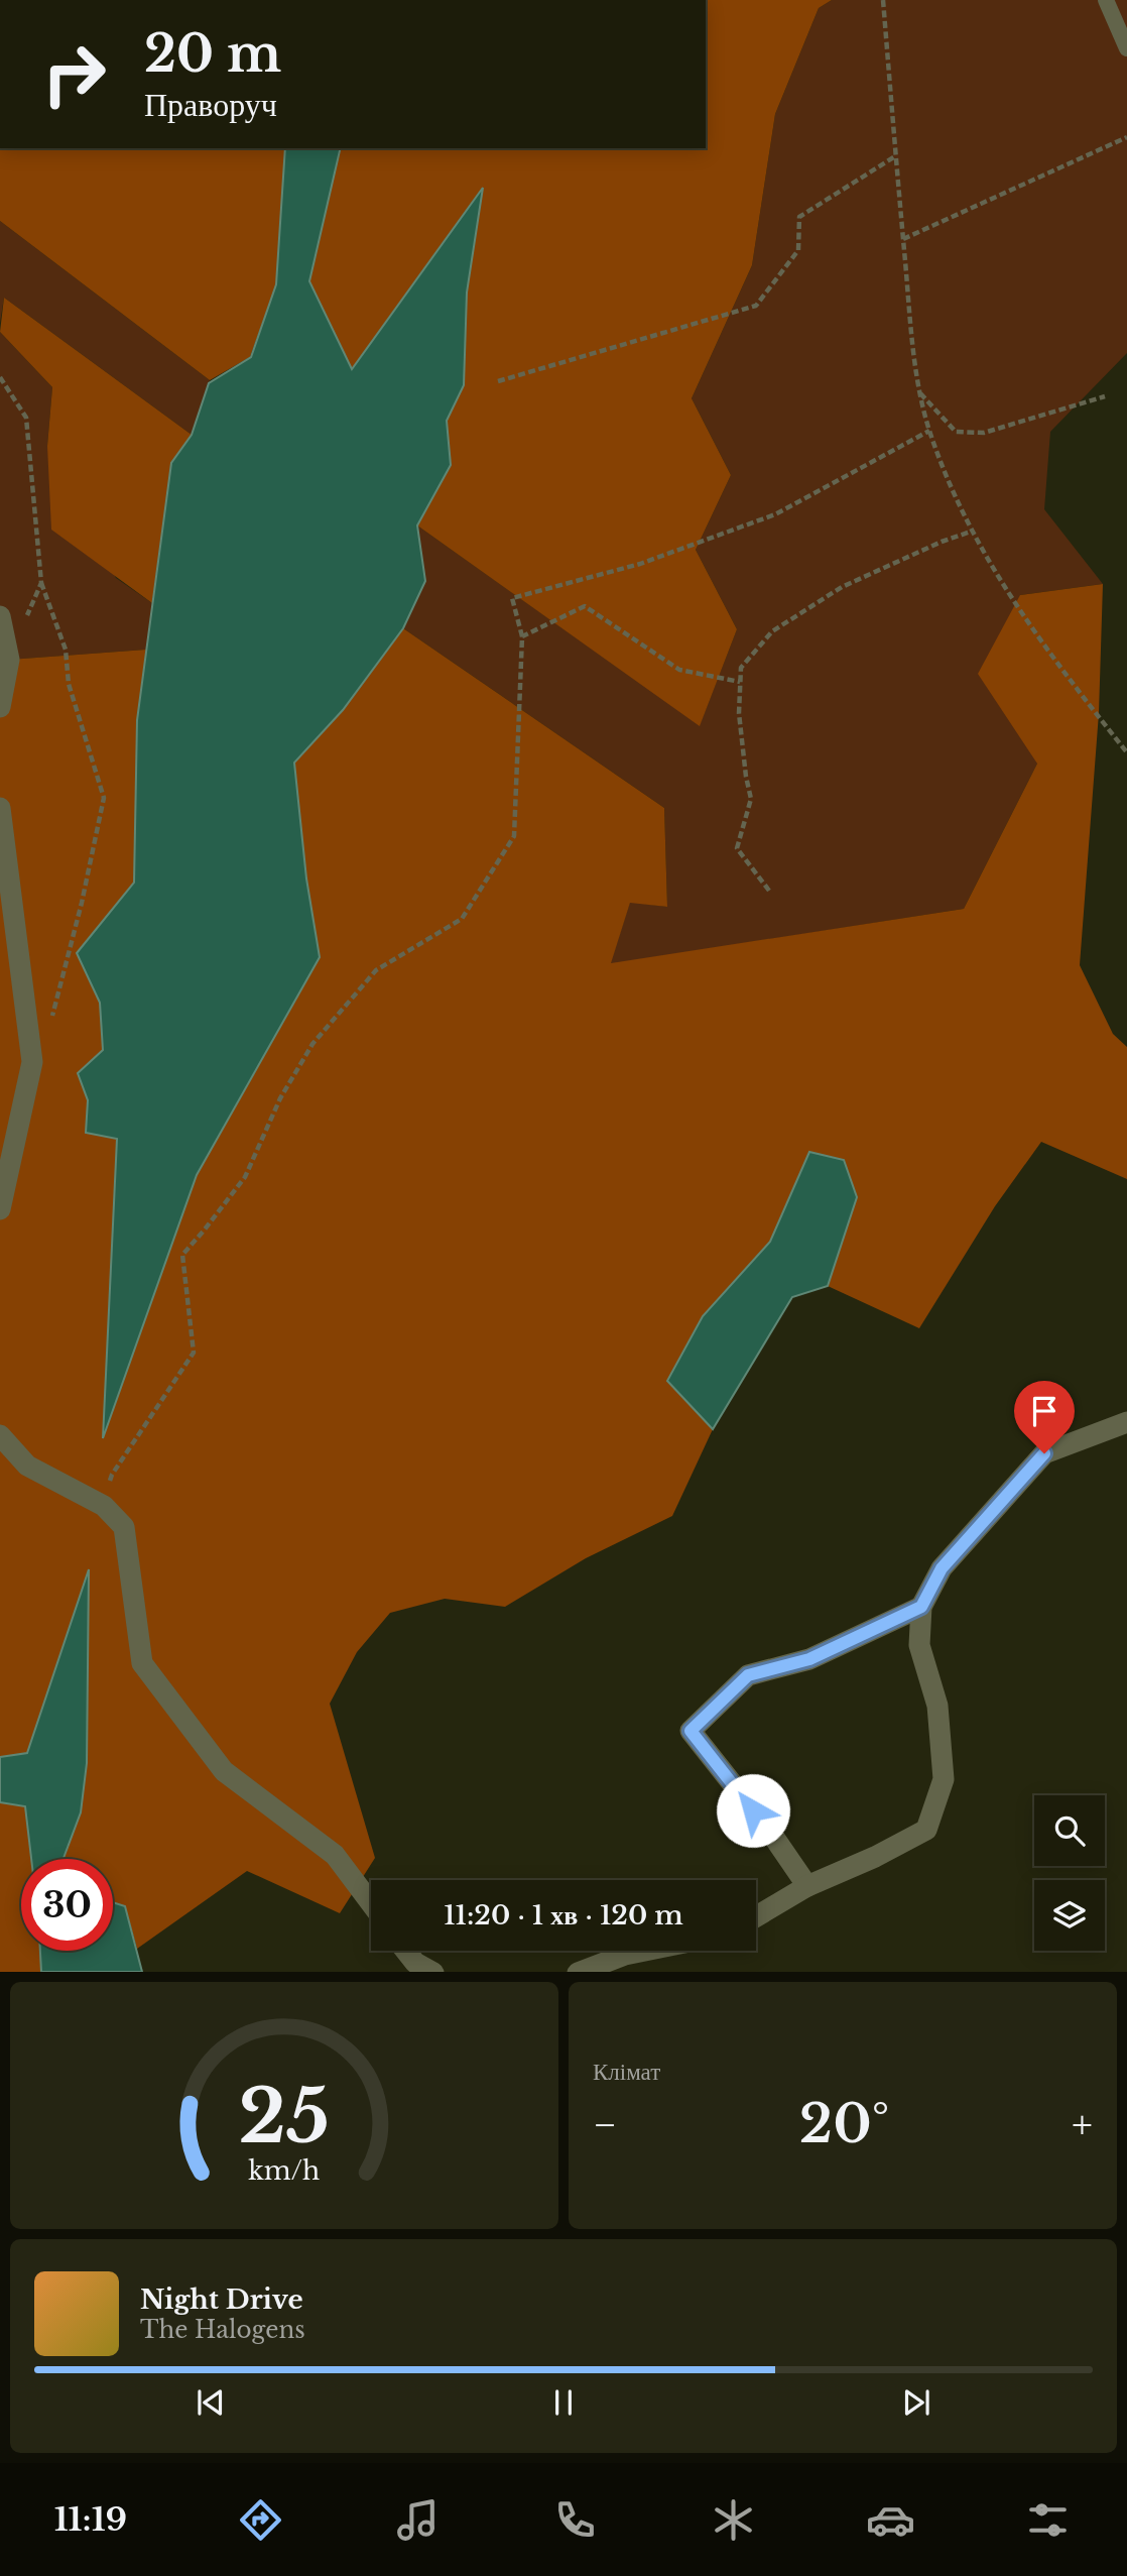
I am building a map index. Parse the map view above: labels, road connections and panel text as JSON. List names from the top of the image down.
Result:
{
  "page": {
    "turn": ["20 m", "Праворуч"],
    "limit": "30",
    "trip": "11:20 · 1 хв · 120 m",
    "tile": "Клімат",
    "heat": ["−", "20°", "+"],
    "song": ["Night Drive", "The Halogens"],
    "tabs": "11:19",
    "gauge": ["25", "km/h"]
  }
}
